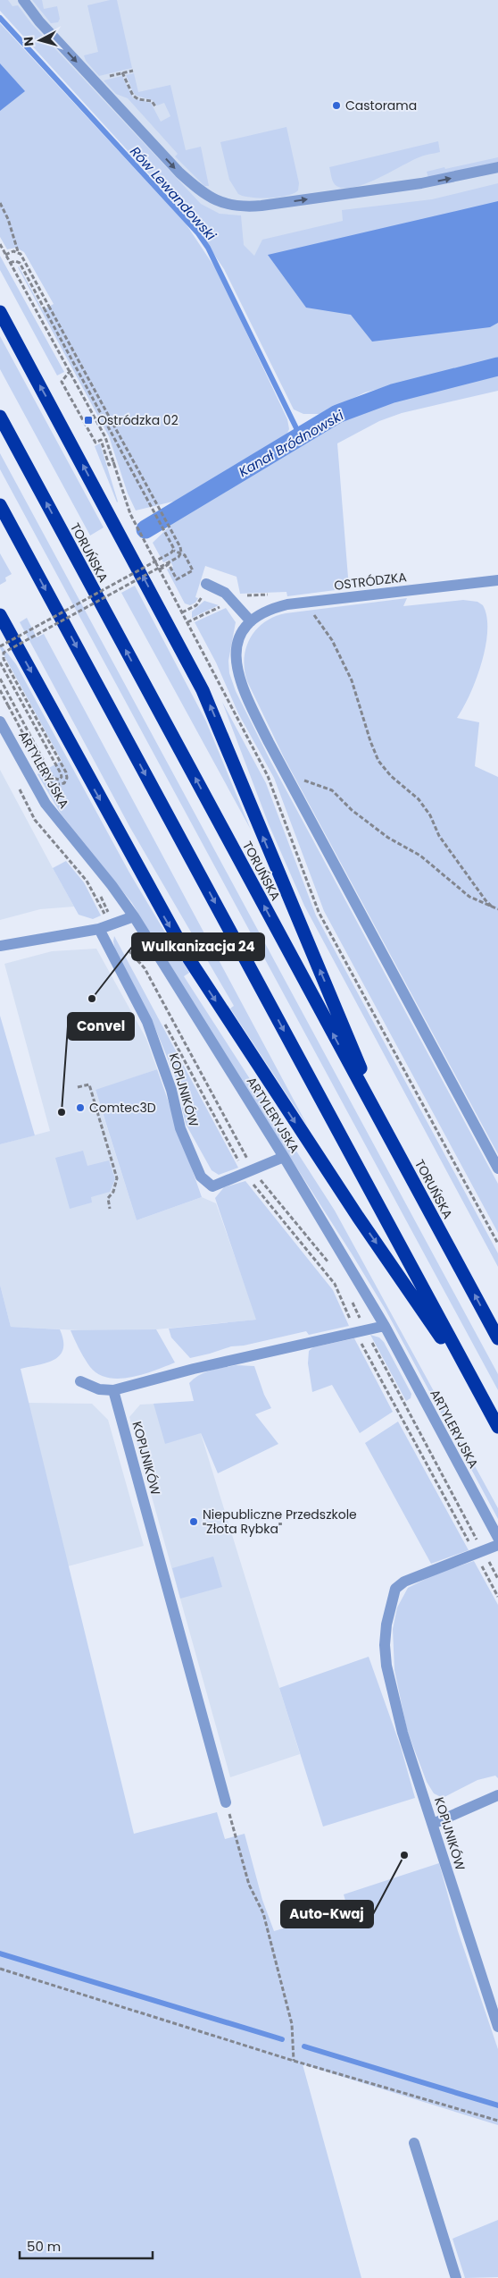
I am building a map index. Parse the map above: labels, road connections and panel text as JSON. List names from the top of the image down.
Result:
{
  "streets": {
    "highway": ["TORUŃSKA"],
    "street": ["OSTRÓDZKA", "ARTYLERYJSKA", "KOPIJNIKÓW"]
  },
  "crossings": [
    ["ARTYLERYJSKA", "KOPIJNIKÓW"]
  ],
  "water": ["Rów Lewandowski", "Kanał Bródnowski"],
  "places": {
    "other": [
      "Castorama",
      "Wulkanizacja 24",
      "Comtec3D",
      "Convel",
      "Niepubliczne Przedszkole \"Złota Rybka\"",
      "Auto-Kwaj"
    ],
    "transit": ["Ostródzka 02"]
  },
  "scale_bar": "50 m",
  "north": "left"
}
